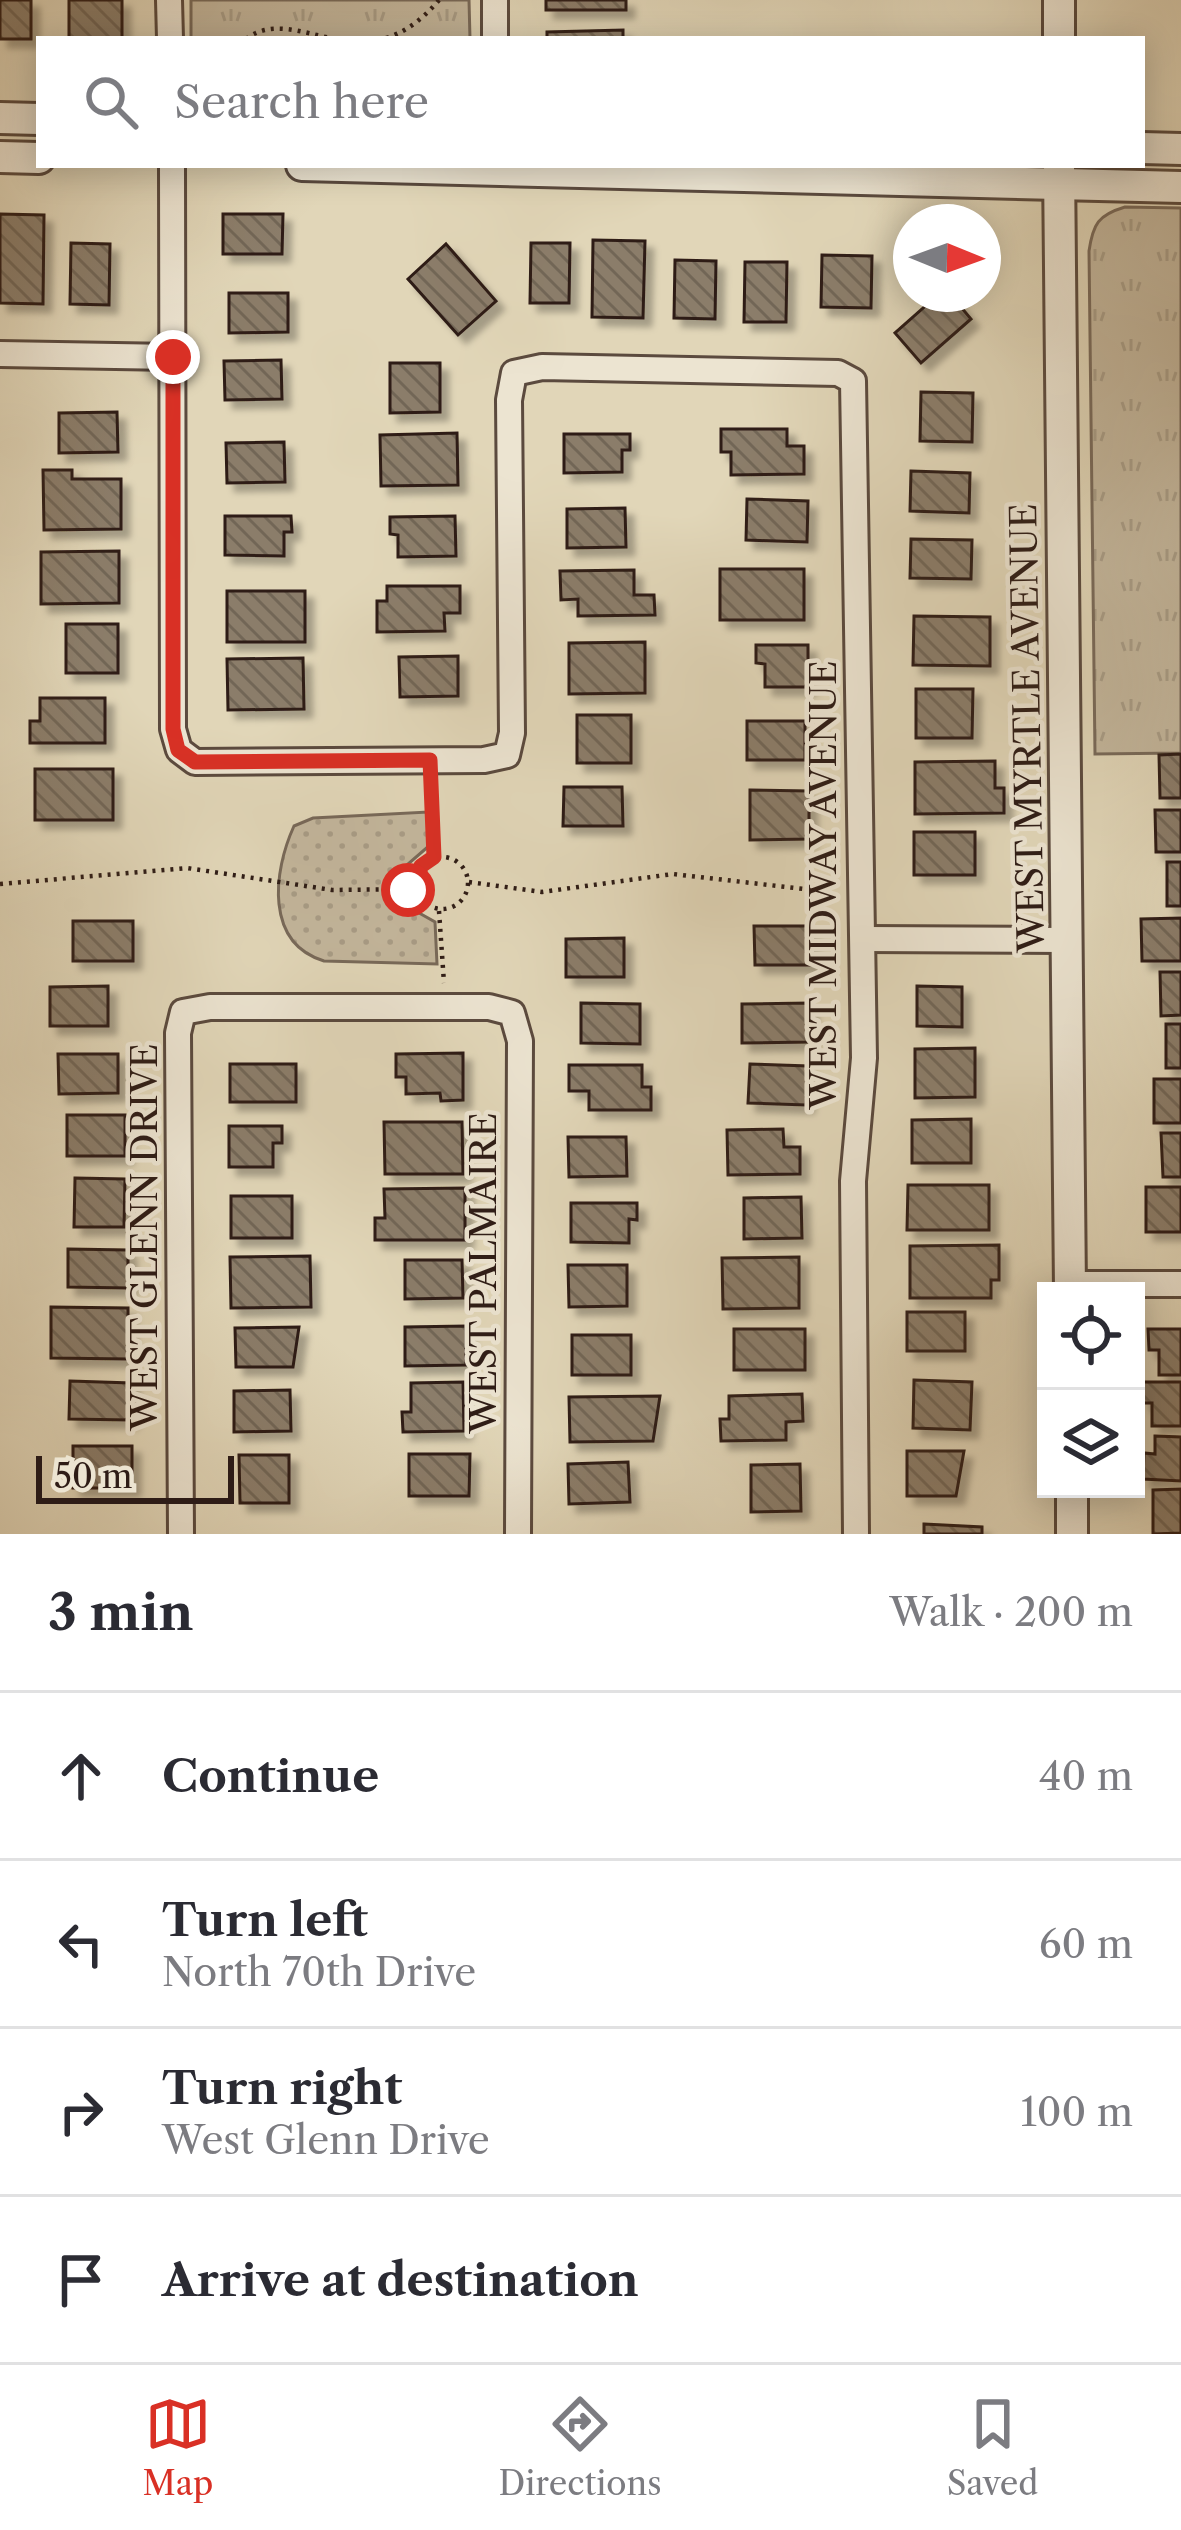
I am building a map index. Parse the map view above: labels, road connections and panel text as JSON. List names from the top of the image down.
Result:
{
  "streets": {
    "street": [
      "WEST MYRTLE AVENUE",
      "WEST MIDWAY AVENUE",
      "WEST GLENN DRIVE",
      "WEST PALMAIRE"
    ]
  },
  "crossings": [
    ["WEST GLENN DRIVE", "WEST PALMAIRE"]
  ],
  "scale_bar": "50 m",
  "north": "right",
  "page": {
    "search": "Search here",
    "scale": "50 m",
    "heading": ["3 min", "Walk · 200 m"],
    "list": [
      ["Continue", "40 m"],
      ["Turn left", "North 70th Drive", "60 m"],
      ["Turn right", "West Glenn Drive", "100 m"],
      "Arrive at destination"
    ],
    "nav": ["Map", "Directions", "Saved"]
  }
}
